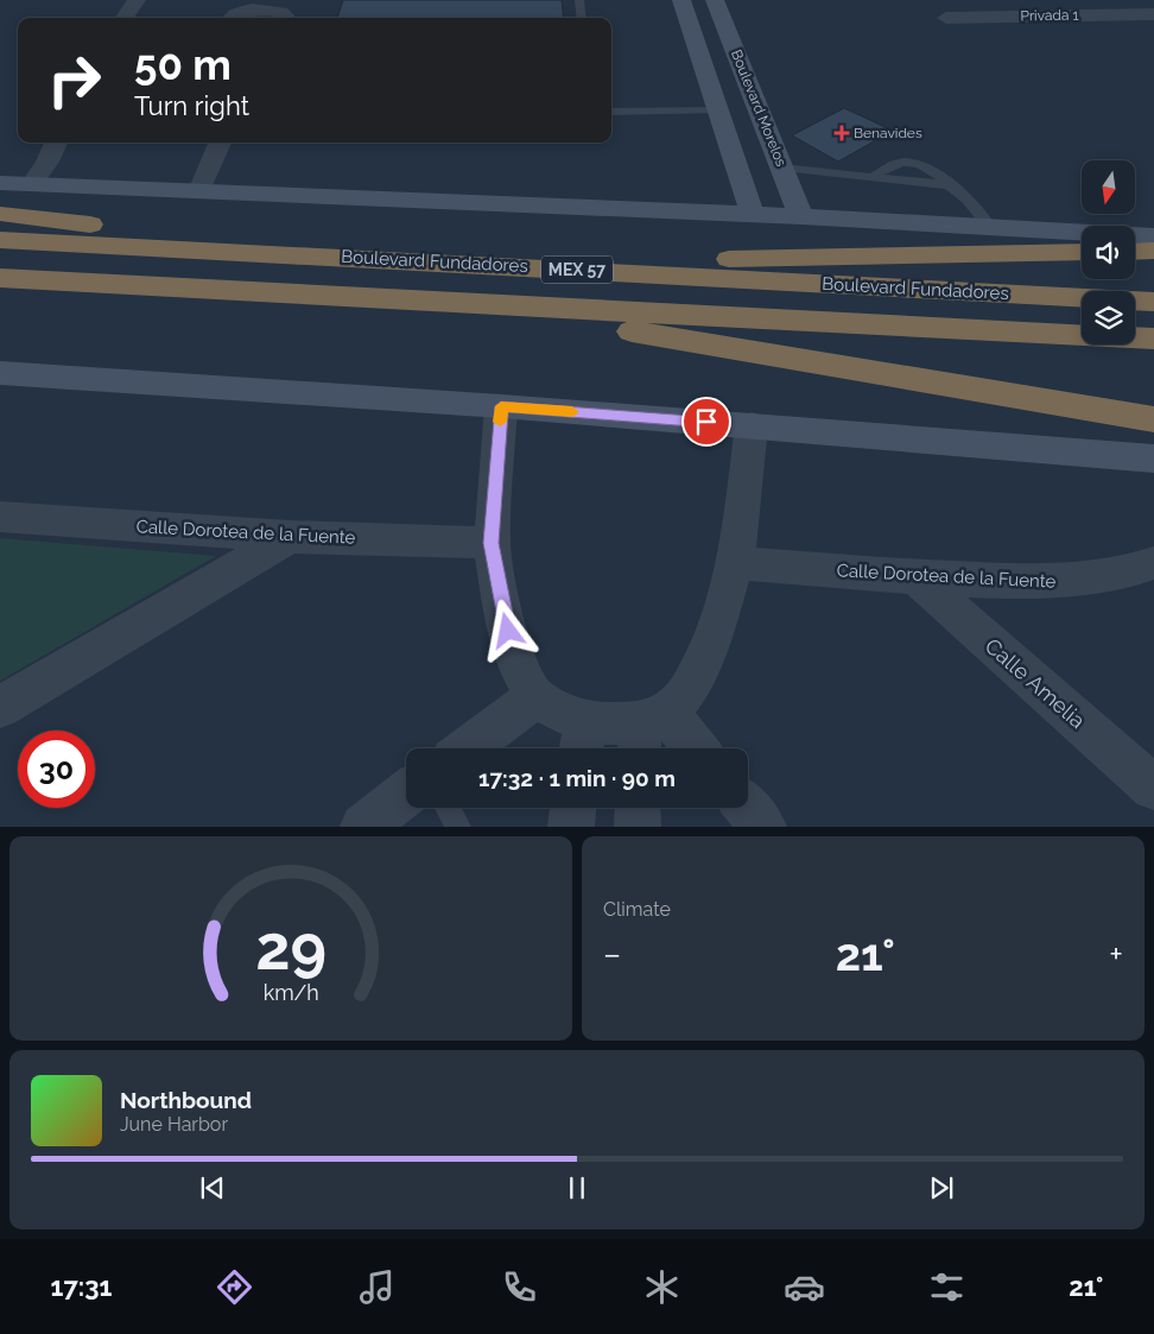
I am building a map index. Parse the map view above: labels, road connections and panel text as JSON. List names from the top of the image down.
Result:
{
  "streets": {
    "highway": ["Boulevard Fundadores", "MEX 57"],
    "main road": ["Boulevard Morelos"],
    "street": ["Privada 1", "Calle Dorotea de la Fuente", "Calle Amelia"]
  },
  "crossings": [
    ["Calle Dorotea de la Fuente", "Calle Amelia"]
  ],
  "places": {
    "health": ["Benavides"]
  },
  "north": "bottom",
  "page": {
    "turn": ["50 m", "Turn right"],
    "limit": "30",
    "trip": "17:32 · 1 min · 90 m",
    "tile": "Climate",
    "heat": ["−", "21°", "+"],
    "song": ["Northbound", "June Harbor"],
    "tabs": ["17:31", "21°"],
    "gauge": ["29", "km/h"]
  }
}
